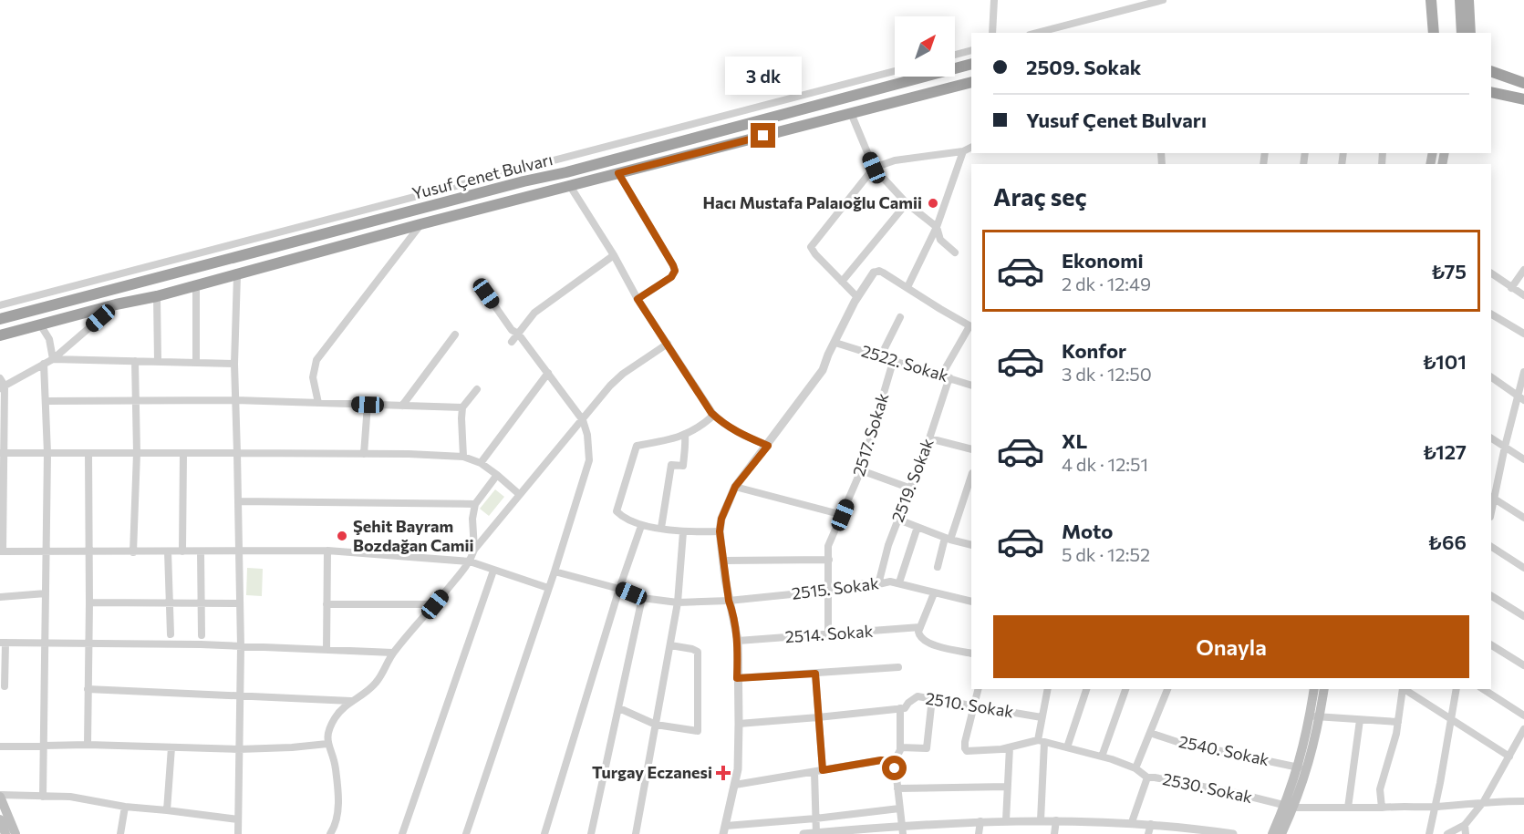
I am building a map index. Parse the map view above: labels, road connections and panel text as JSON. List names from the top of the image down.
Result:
{
  "streets": {
    "highway": ["Yusuf Çenet Bulvarı"],
    "street": [
      "2522. Sokak",
      "2517. Sokak",
      "2519. Sokak",
      "2515. Sokak",
      "2514. Sokak",
      "2510. Sokak",
      "2540. Sokak",
      "2530. Sokak"
    ]
  },
  "crossings": [
    ["2522. Sokak", "2517. Sokak"],
    ["2522. Sokak", "2519. Sokak"],
    ["2517. Sokak", "2515. Sokak"],
    ["2517. Sokak", "2514. Sokak"],
    ["2519. Sokak", "2515. Sokak"]
  ],
  "places": {
    "other": ["Hacı Mustafa Palaıoğlu Camii", "Şehit Bayram Bozdağan Camii"],
    "health": ["Turgay Eczanesi"]
  },
  "north": "top right",
  "page": {
    "banner": ["2509. Sokak", "Yusuf Çenet Bulvarı"],
    "bubble": "3 dk",
    "heading": "Araç seç",
    "list": [
      {
        "name": "Ekonomi",
        "note": "2 dk · 12:49",
        "value": "₺75"
      },
      {
        "name": "Konfor",
        "note": "3 dk · 12:50",
        "value": "₺101"
      },
      {
        "name": "XL",
        "note": "4 dk · 12:51",
        "value": "₺127"
      },
      {
        "name": "Moto",
        "note": "5 dk · 12:52",
        "value": "₺66"
      }
    ],
    "buttons": "Onayla"
  }
}
